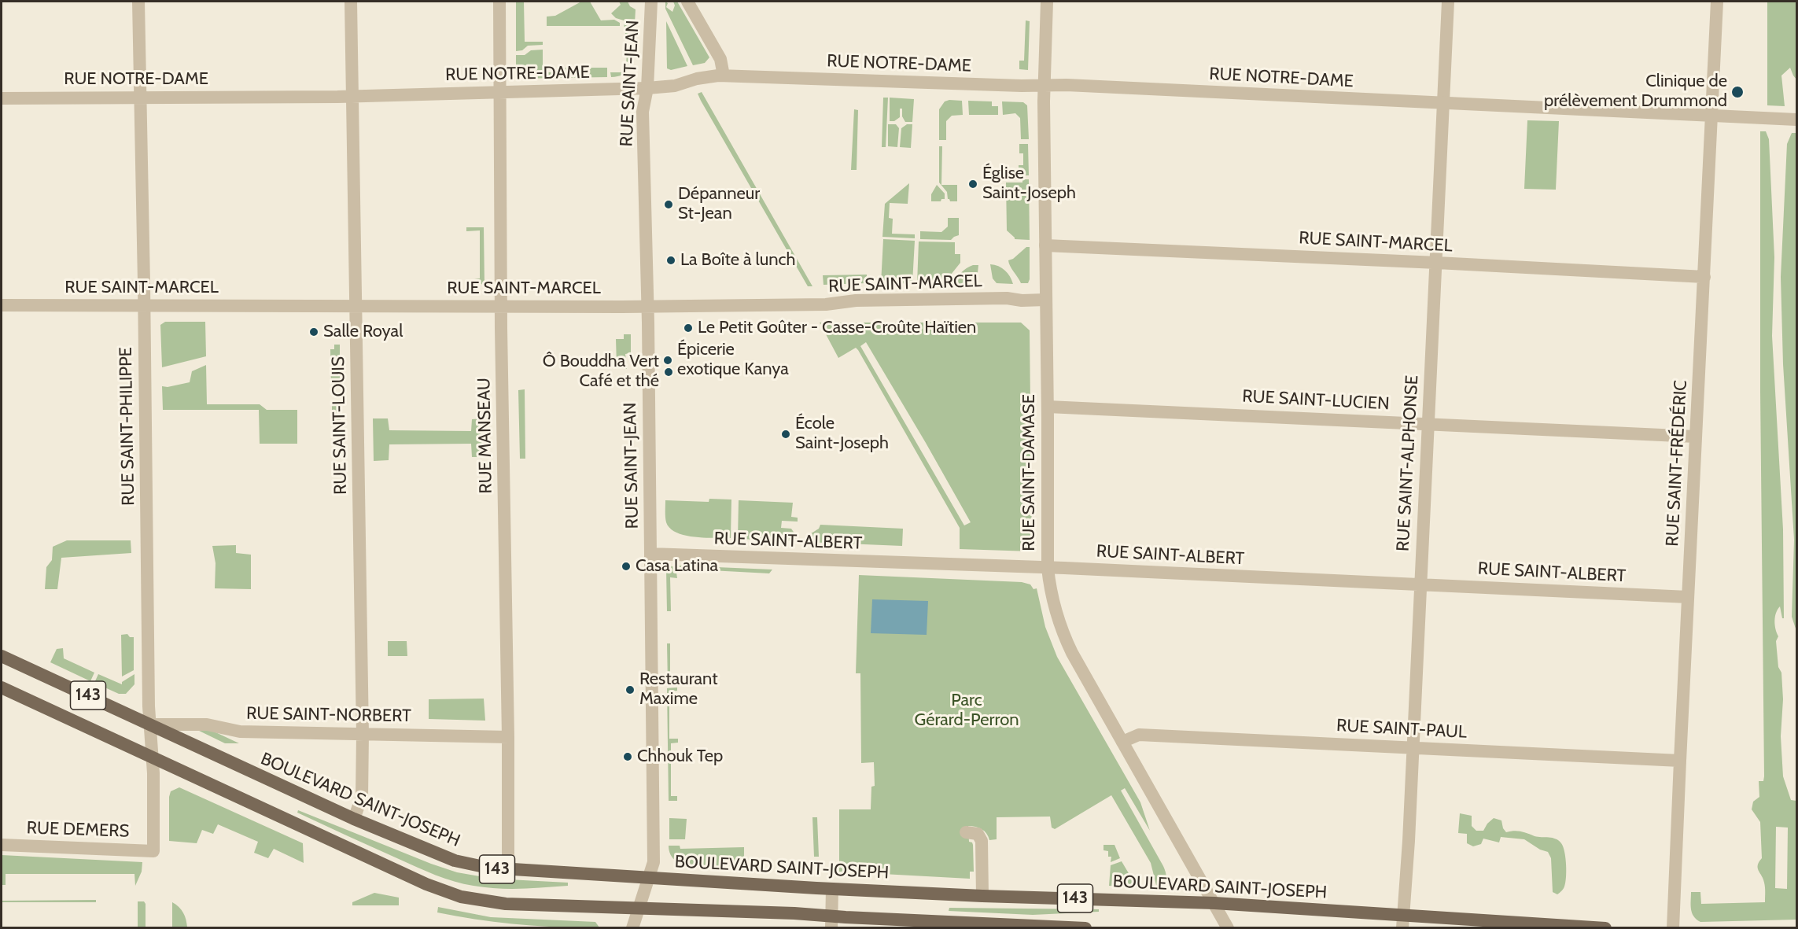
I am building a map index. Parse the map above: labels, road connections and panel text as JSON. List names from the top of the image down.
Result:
{
  "streets": {
    "main road": ["143", "BOULEVARD SAINT-JOSEPH"],
    "street": [
      "RUE NOTRE-DAME",
      "RUE SAINT-JEAN",
      "RUE SAINT-MARCEL",
      "RUE SAINT-LUCIEN",
      "RUE SAINT-LOUIS",
      "RUE SAINT-PHILIPPE",
      "RUE MANSEAU",
      "RUE SAINT-ALPHONSE",
      "RUE SAINT-FRÉDÉRIC",
      "RUE SAINT-DAMASE",
      "RUE SAINT-ALBERT",
      "RUE SAINT-NORBERT",
      "RUE SAINT-PAUL",
      "RUE DEMERS"
    ]
  },
  "crossings": [
    ["RUE NOTRE-DAME", "RUE SAINT-JEAN"],
    ["RUE NOTRE-DAME", "RUE SAINT-LOUIS"],
    ["RUE NOTRE-DAME", "RUE SAINT-PHILIPPE"],
    ["RUE NOTRE-DAME", "RUE MANSEAU"],
    ["RUE NOTRE-DAME", "RUE SAINT-ALPHONSE"],
    ["RUE NOTRE-DAME", "RUE SAINT-FRÉDÉRIC"],
    ["RUE NOTRE-DAME", "RUE SAINT-DAMASE"],
    ["RUE SAINT-JEAN", "RUE SAINT-MARCEL"],
    ["RUE SAINT-JEAN", "RUE SAINT-ALBERT"],
    ["RUE SAINT-JEAN", "143"],
    ["RUE SAINT-JEAN", "BOULEVARD SAINT-JOSEPH"],
    ["RUE SAINT-MARCEL", "RUE SAINT-LOUIS"],
    ["RUE SAINT-MARCEL", "RUE SAINT-PHILIPPE"],
    ["RUE SAINT-MARCEL", "RUE MANSEAU"],
    ["RUE SAINT-MARCEL", "RUE SAINT-ALPHONSE"],
    ["RUE SAINT-MARCEL", "RUE SAINT-FRÉDÉRIC"],
    ["RUE SAINT-MARCEL", "RUE SAINT-DAMASE"],
    ["RUE SAINT-LUCIEN", "RUE SAINT-ALPHONSE"],
    ["RUE SAINT-LUCIEN", "RUE SAINT-FRÉDÉRIC"],
    ["RUE SAINT-LUCIEN", "RUE SAINT-DAMASE"],
    ["RUE SAINT-LOUIS", "RUE SAINT-NORBERT"],
    ["RUE SAINT-LOUIS", "BOULEVARD SAINT-JOSEPH"],
    ["RUE SAINT-PHILIPPE", "143"],
    ["RUE SAINT-PHILIPPE", "RUE SAINT-NORBERT"],
    ["RUE SAINT-PHILIPPE", "BOULEVARD SAINT-JOSEPH"],
    ["RUE SAINT-PHILIPPE", "RUE DEMERS"],
    ["RUE MANSEAU", "RUE SAINT-NORBERT"],
    ["RUE MANSEAU", "BOULEVARD SAINT-JOSEPH"],
    ["RUE SAINT-ALPHONSE", "RUE SAINT-ALBERT"],
    ["RUE SAINT-ALPHONSE", "RUE SAINT-PAUL"],
    ["RUE SAINT-ALPHONSE", "BOULEVARD SAINT-JOSEPH"],
    ["RUE SAINT-FRÉDÉRIC", "RUE SAINT-ALBERT"],
    ["RUE SAINT-FRÉDÉRIC", "RUE SAINT-PAUL"],
    ["RUE SAINT-DAMASE", "RUE SAINT-ALBERT"],
    ["RUE SAINT-DAMASE", "RUE SAINT-PAUL"],
    ["RUE SAINT-DAMASE", "BOULEVARD SAINT-JOSEPH"],
    ["RUE SAINT-NORBERT", "BOULEVARD SAINT-JOSEPH"]
  ],
  "parks": ["Parc Gérard-Perron"],
  "places": [
    "Clinique de prélèvement Drummond",
    "Église Saint-Joseph",
    "Dépanneur St-Jean",
    "La Boîte à lunch",
    "Le Petit Goûter - Casse-Croûte Haïtien",
    "Salle Royal",
    "Épicerie exotique Kanya",
    "Ô Bouddha Vert Café et thé",
    "École Saint-Joseph",
    "Casa Latina",
    "Restaurant Maxime",
    "Chhouk Tep"
  ]
}
